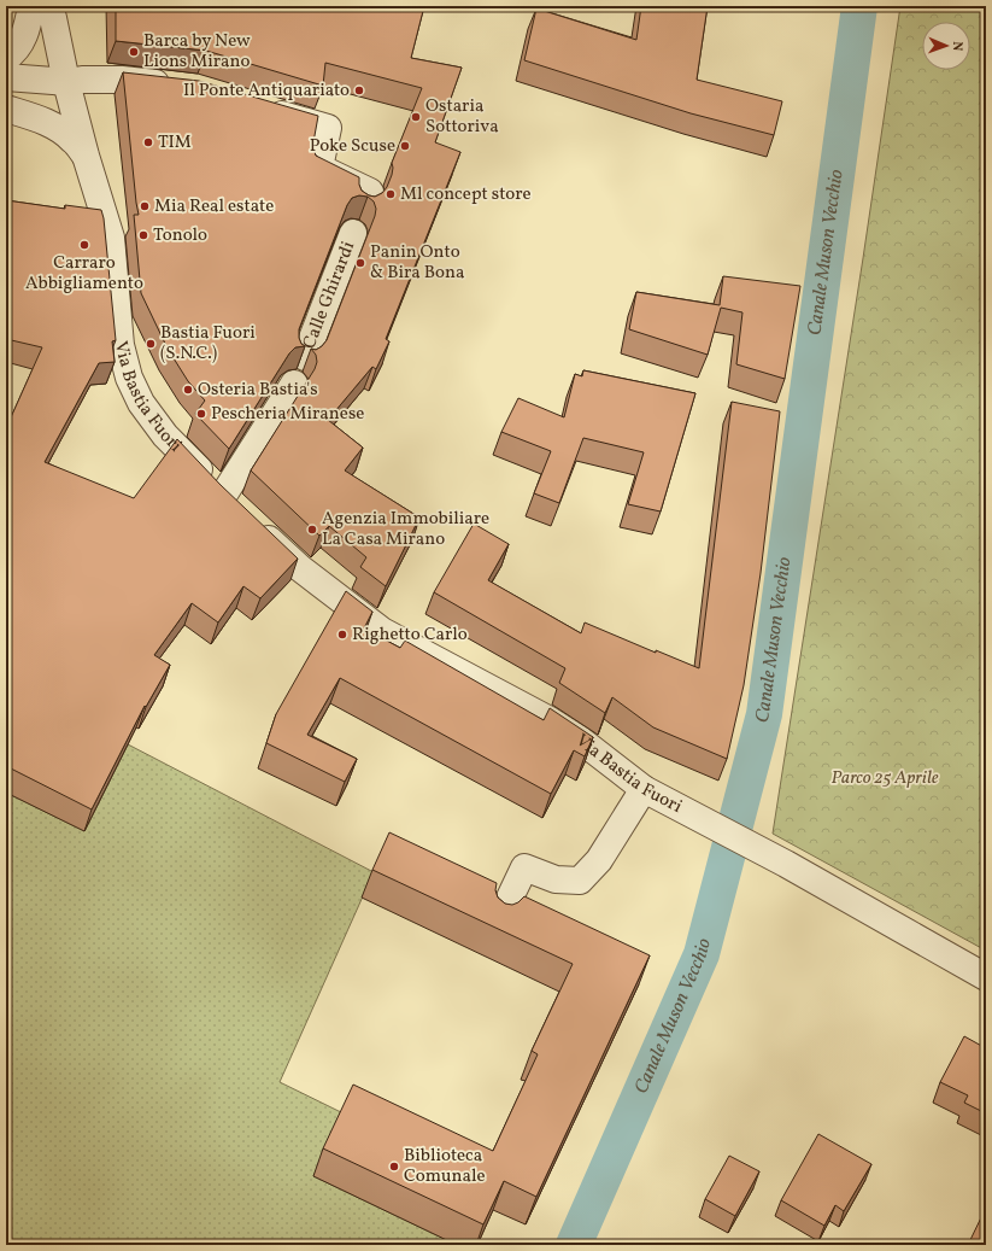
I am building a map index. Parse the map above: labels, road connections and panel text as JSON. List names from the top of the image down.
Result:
{
  "streets": {
    "street": ["Calle Ghirardi", "Via Bastia Fuori"]
  },
  "water": ["Canale Muson Vecchio"],
  "parks": ["Parco 25 Aprile"],
  "places": [
    "Barca by New Lions Mirano",
    "Il Ponte Antiquariato",
    "Ostaria Sottoriva",
    "TIM",
    "Poke Scuse",
    "Ml concept store",
    "Mia Real estate",
    "Tonolo",
    "Carraro Abbigliamento",
    "Panin Onto & Bira Bona",
    "Bastia Fuori (S.N.C.)",
    "Osteria Bastia's",
    "Pescheria Miranese",
    "Agenzia Immobiliare La Casa Mirano",
    "Righetto Carlo",
    "Biblioteca Comunale"
  ],
  "north": "right"
}
